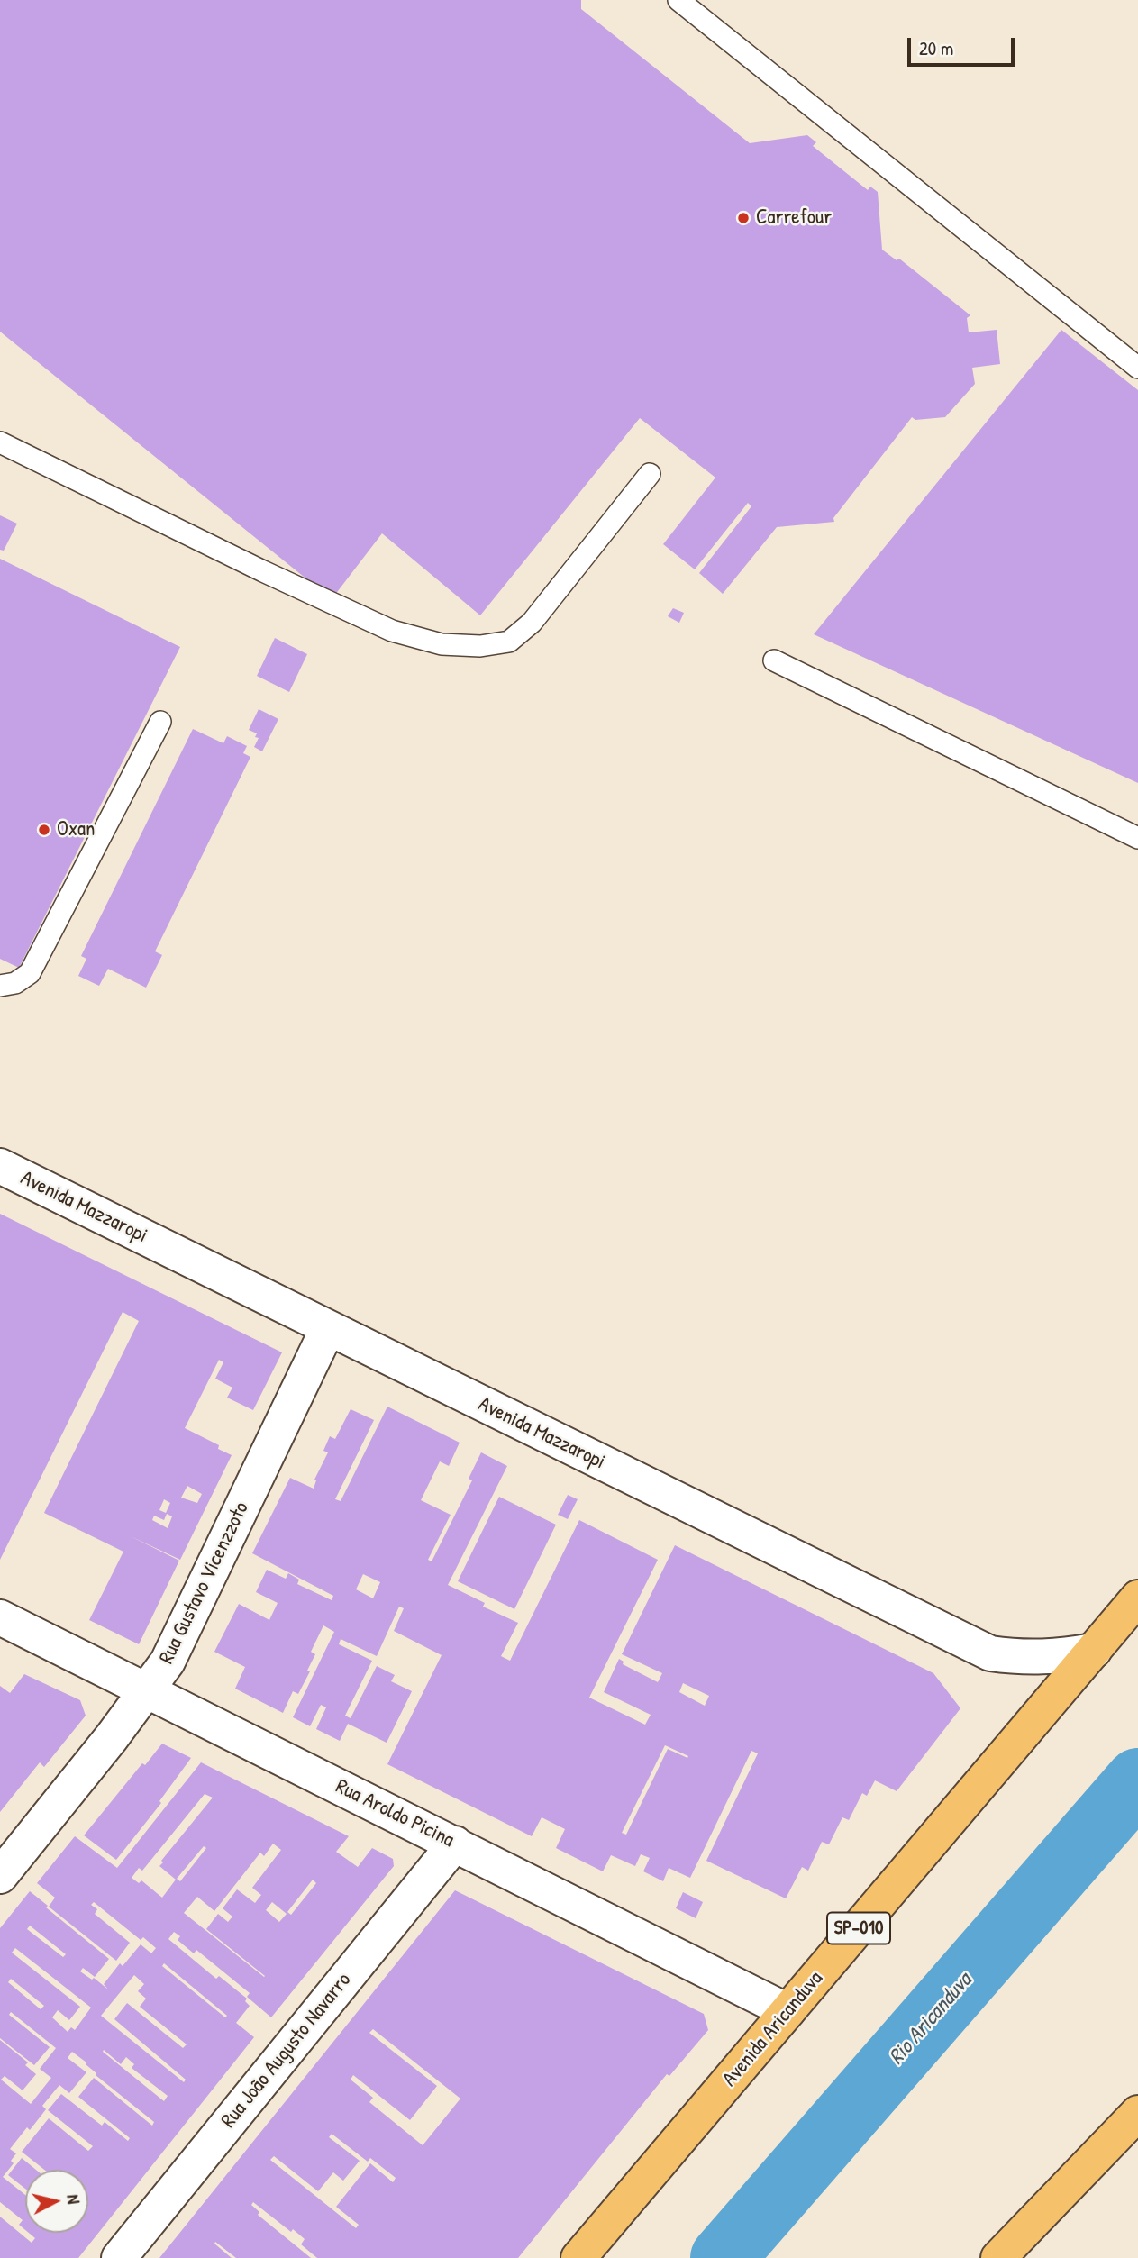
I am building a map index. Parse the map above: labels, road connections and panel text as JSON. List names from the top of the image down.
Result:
{
  "streets": {
    "highway": ["SP-010", "Avenida Aricanduva"],
    "street": [
      "Avenida Mazzaropi",
      "Rua Gustavo Vicenzzoto",
      "Rua Aroldo Picina",
      "Rua João Augusto Navarro"
    ]
  },
  "crossings": [
    ["Avenida Mazzaropi", "Rua Gustavo Vicenzzoto"],
    ["Avenida Mazzaropi", "Avenida Aricanduva"],
    ["Rua Gustavo Vicenzzoto", "Rua Aroldo Picina"],
    ["Rua Aroldo Picina", "Avenida Aricanduva"],
    ["Rua Aroldo Picina", "Rua João Augusto Navarro"]
  ],
  "water": ["Rio Aricanduva"],
  "places": ["Carrefour", "Oxan"],
  "scale_bar": "20 m",
  "north": "right"
}
